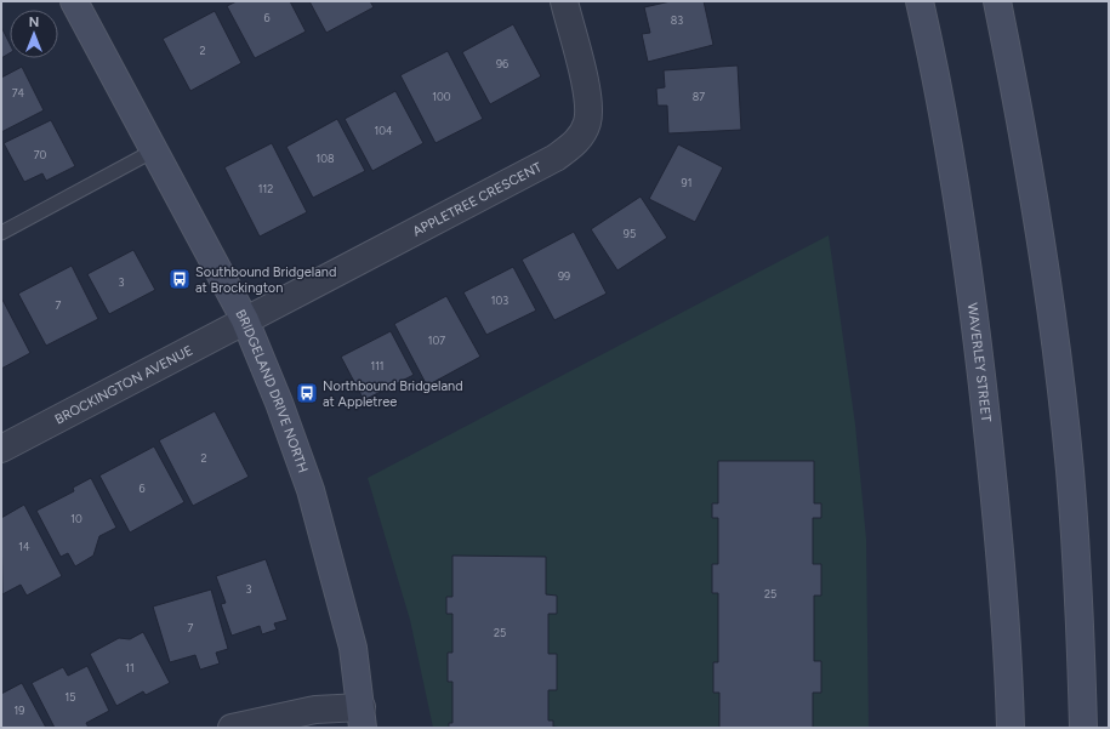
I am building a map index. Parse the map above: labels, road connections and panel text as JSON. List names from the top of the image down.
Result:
{
  "streets": {
    "main road": ["WAVERLEY STREET", "BRIDGELAND DRIVE NORTH"],
    "street": ["APPLETREE CRESCENT", "BROCKINGTON AVENUE"]
  },
  "crossings": [
    ["APPLETREE CRESCENT", "BROCKINGTON AVENUE"],
    ["APPLETREE CRESCENT", "BRIDGELAND DRIVE NORTH"],
    ["BROCKINGTON AVENUE", "BRIDGELAND DRIVE NORTH"]
  ],
  "places": {
    "bus stop": ["Southbound Bridgeland at Brockington", "Northbound Bridgeland at Appletree"]
  },
  "house_numbers": [
    "6",
    "83",
    "2",
    "96",
    "74",
    "100",
    "87",
    "104",
    "70",
    "108",
    "91",
    "112",
    "95",
    "99",
    "3",
    "103",
    "7",
    "107",
    "111",
    "2",
    "6",
    "10",
    "14",
    "3",
    "25",
    "7",
    "25",
    "11",
    "15",
    "19"
  ],
  "north": "top"
}
